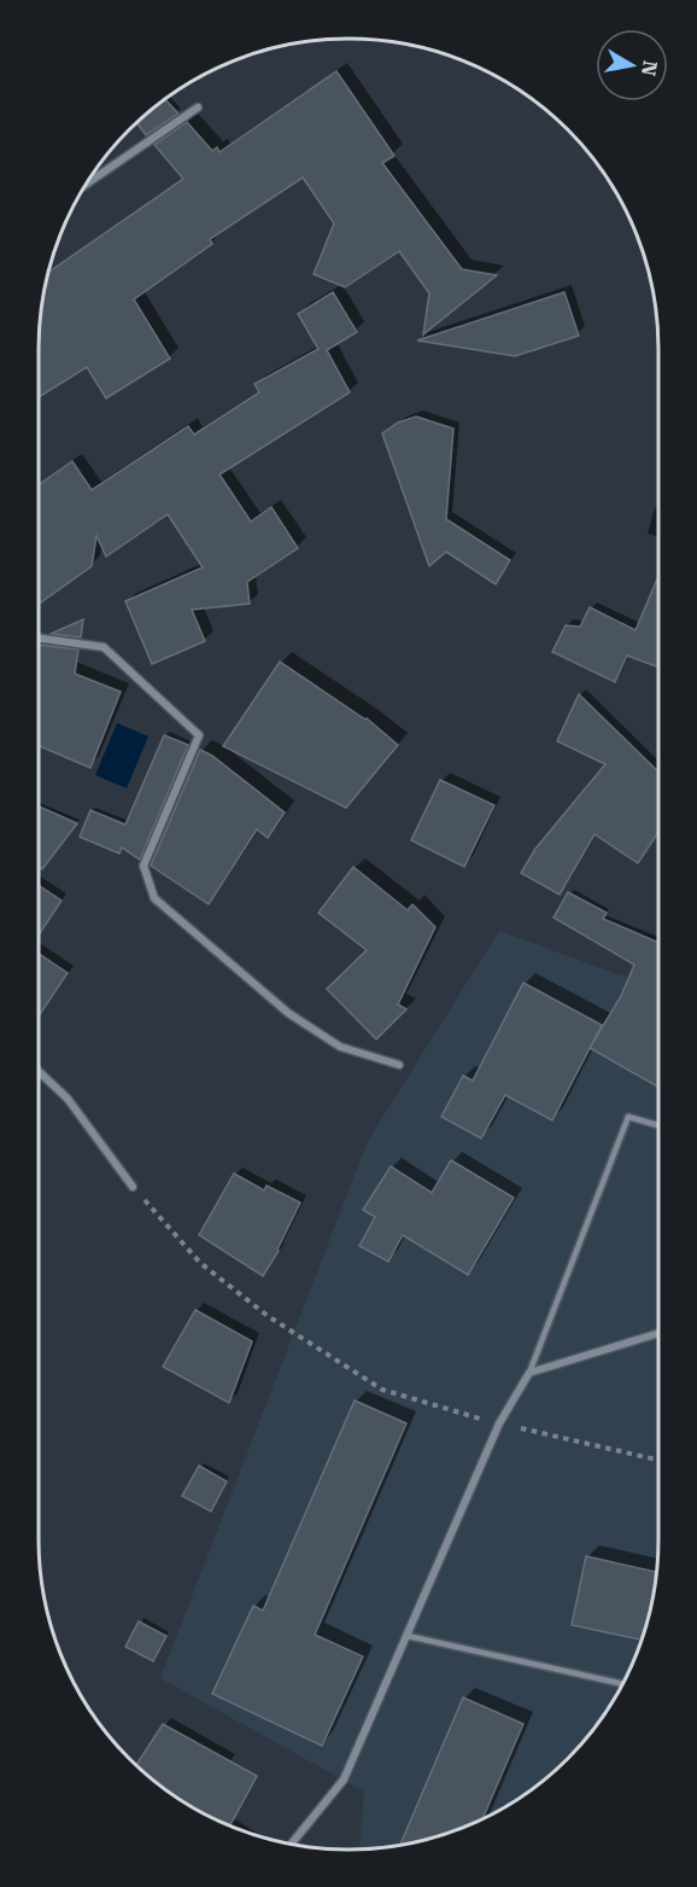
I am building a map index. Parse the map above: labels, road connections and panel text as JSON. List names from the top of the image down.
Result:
{
  "north": "right"
}
